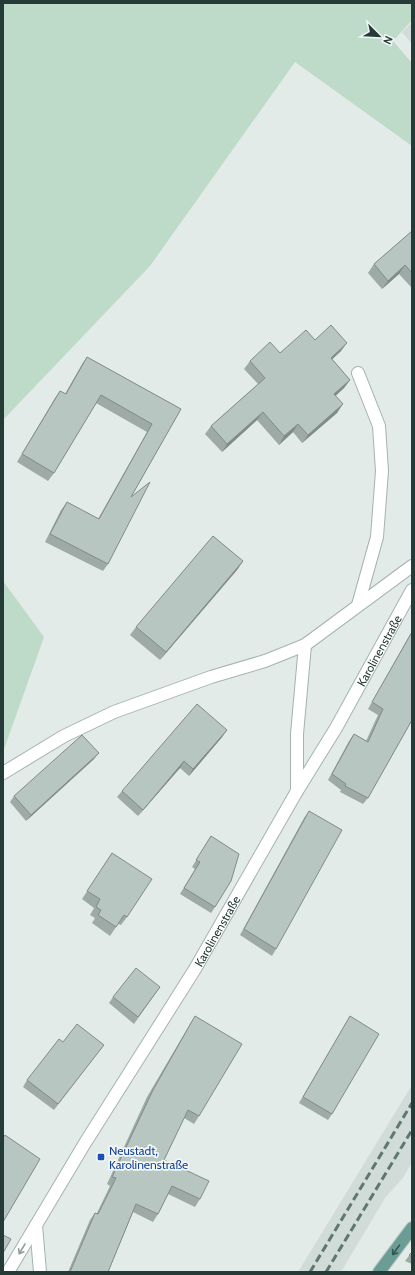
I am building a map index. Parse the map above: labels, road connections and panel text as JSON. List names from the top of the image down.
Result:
{
  "streets": {
    "street": ["Karolinenstraße"]
  },
  "places": {
    "transit": ["Neustadt, Karolinenstraße"]
  },
  "north": "bottom right"
}
